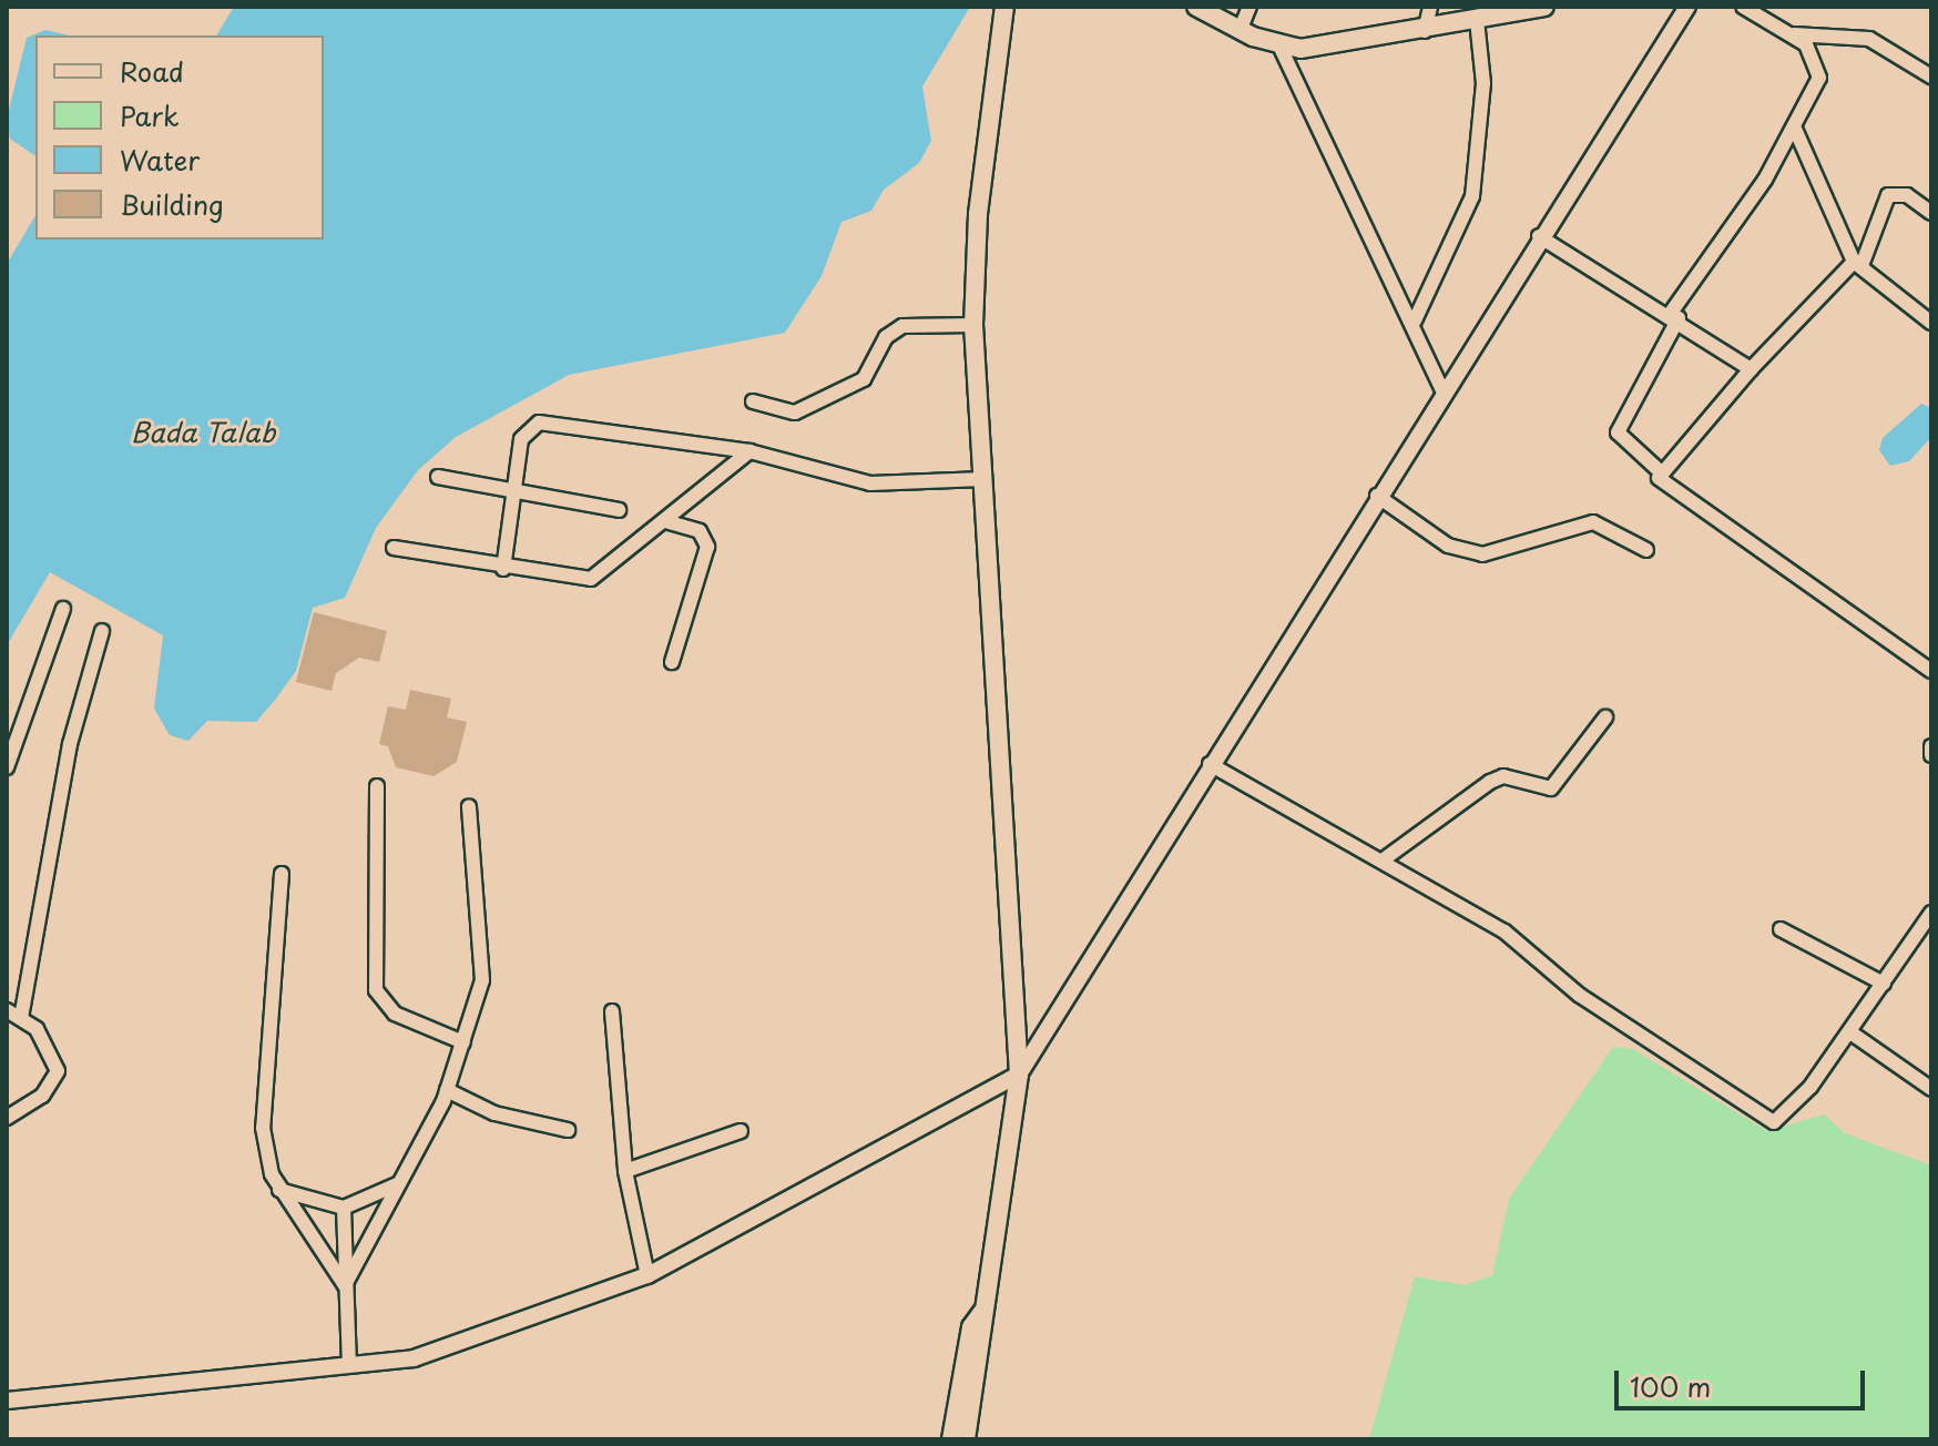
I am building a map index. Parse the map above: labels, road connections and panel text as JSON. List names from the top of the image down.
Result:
{
  "water": ["Bada Talab"],
  "legend": [
    "Road",
    "Park",
    "Water",
    "Building"
  ],
  "scale_bar": "100 m"
}
